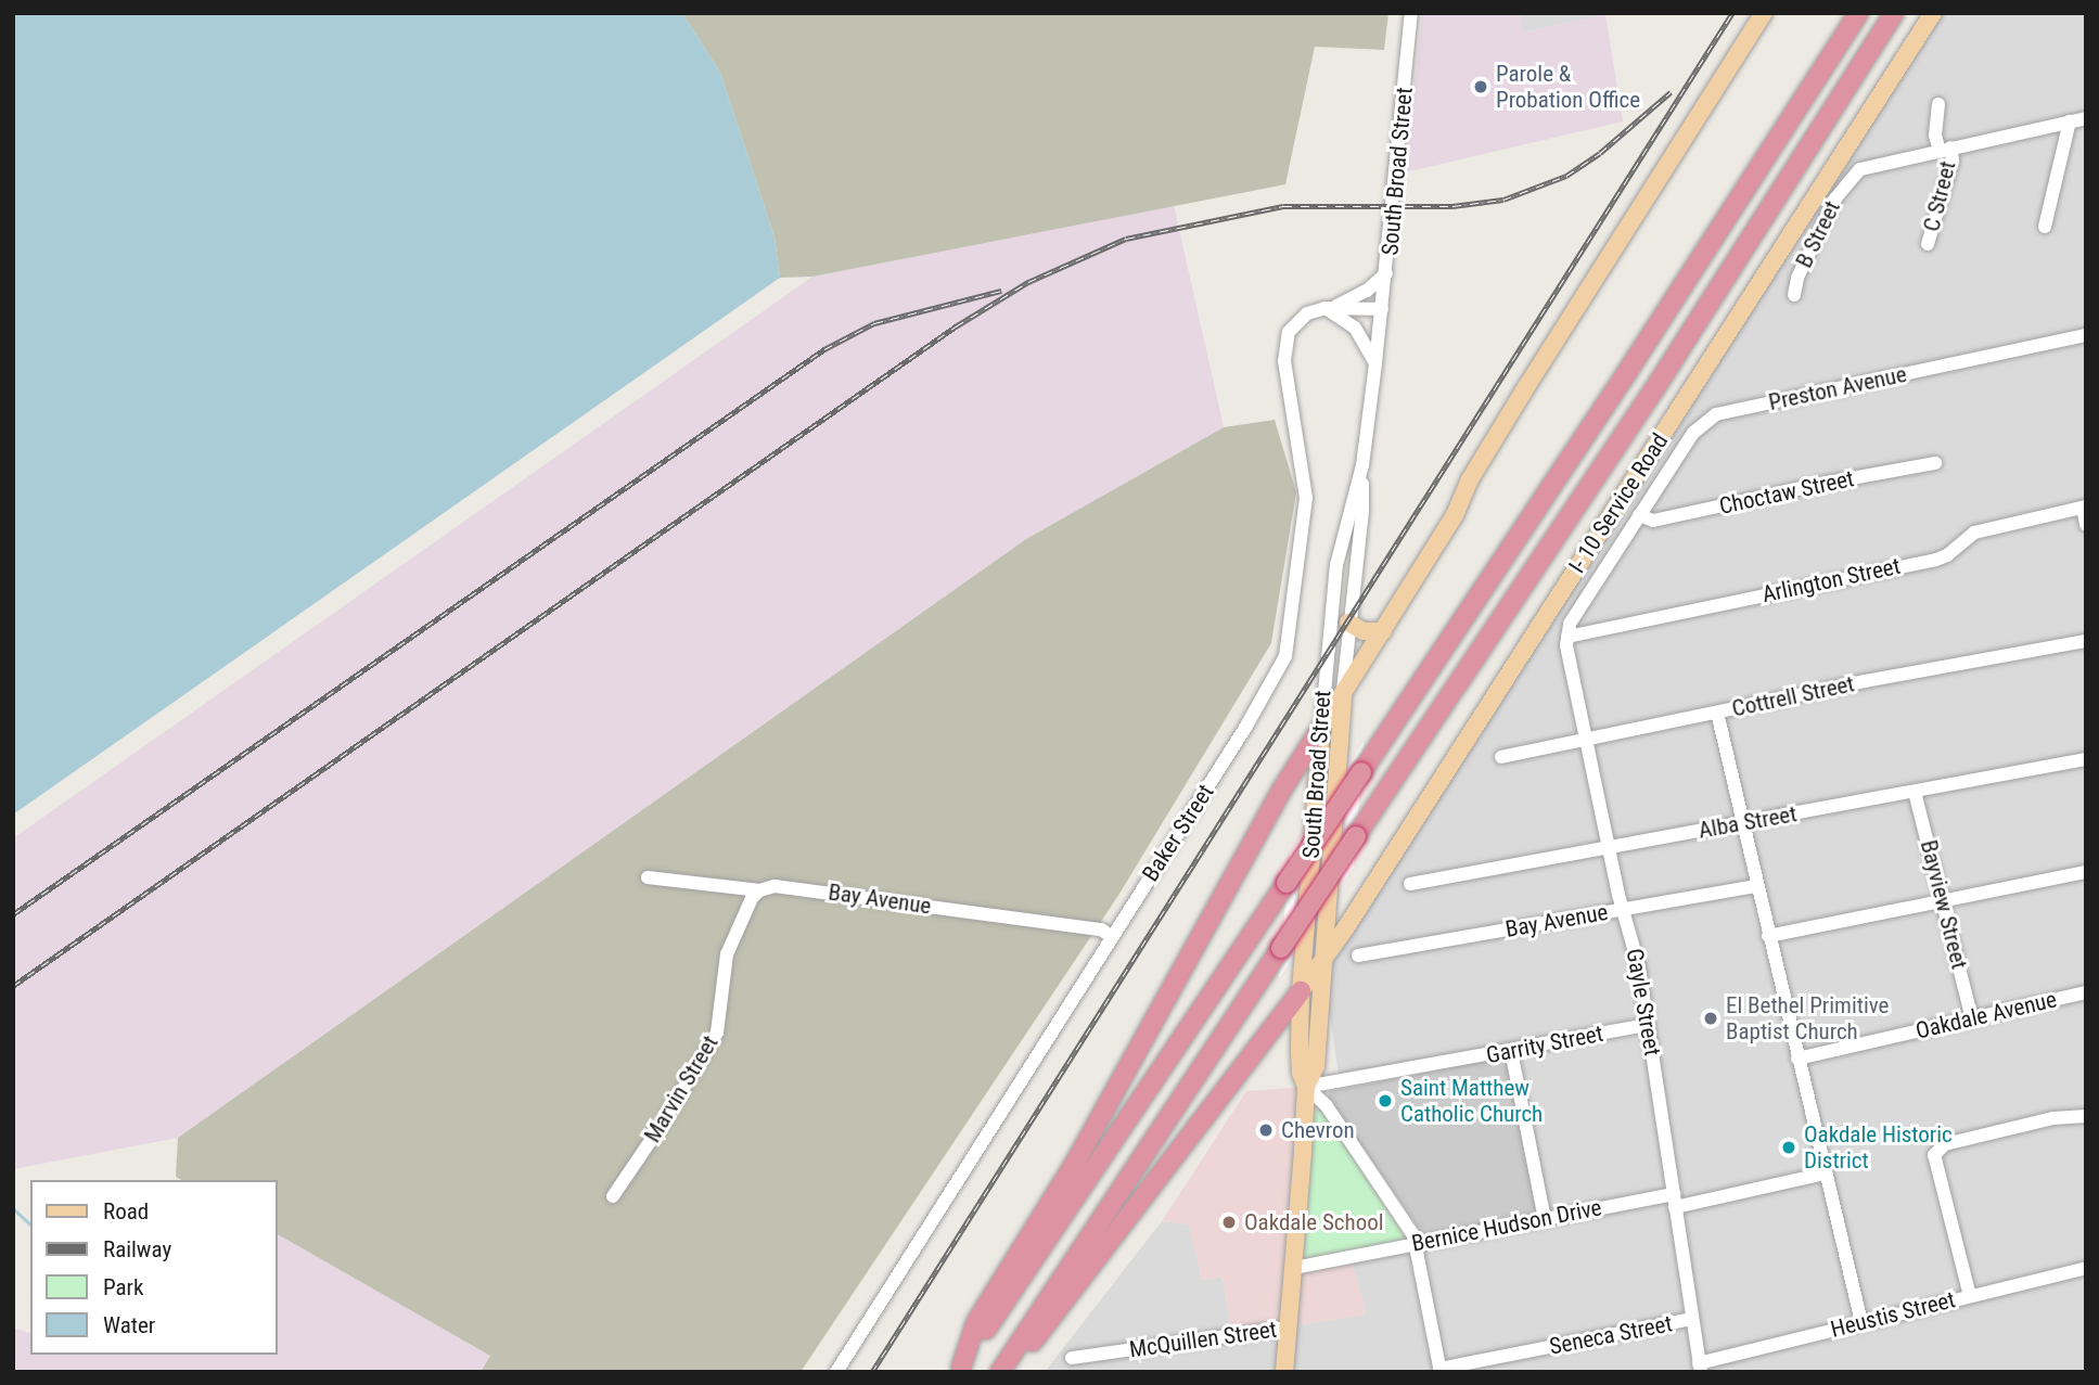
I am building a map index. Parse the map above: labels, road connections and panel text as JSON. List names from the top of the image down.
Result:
{
  "streets": {
    "main road": ["South Broad Street", "I- 10 Service Road"],
    "street": [
      "C Street",
      "B Street",
      "Preston Avenue",
      "Choctaw Street",
      "Arlington Street",
      "Cottrell Street",
      "Alba Street",
      "Baker Street",
      "Bay Avenue",
      "Bayview Street",
      "Gayle Street",
      "Oakdale Avenue",
      "Garrity Street",
      "Marvin Street",
      "Bernice Hudson Drive",
      "Heustis Street",
      "Seneca Street",
      "McQuillen Street"
    ]
  },
  "crossings": [
    ["South Broad Street", "I- 10 Service Road"],
    ["South Broad Street", "Baker Street"],
    ["South Broad Street", "Garrity Street"],
    ["South Broad Street", "Bernice Hudson Drive"],
    ["South Broad Street", "McQuillen Street"],
    ["C Street", "B Street"],
    ["Preston Avenue", "Choctaw Street"],
    ["Preston Avenue", "Arlington Street"],
    ["Preston Avenue", "Gayle Street"],
    ["Arlington Street", "Gayle Street"],
    ["Cottrell Street", "Gayle Street"],
    ["Alba Street", "Bayview Street"],
    ["Alba Street", "Gayle Street"],
    ["Baker Street", "Bay Avenue"],
    ["Bay Avenue", "Gayle Street"],
    ["Bay Avenue", "Marvin Street"],
    ["Bayview Street", "Oakdale Avenue"],
    ["Gayle Street", "Garrity Street"],
    ["Gayle Street", "Bernice Hudson Drive"],
    ["Gayle Street", "Heustis Street"],
    ["Gayle Street", "Seneca Street"]
  ],
  "places": [
    "Parole & Probation Office",
    "El Bethel Primitive Baptist Church",
    "Saint Matthew Catholic Church",
    "Chevron",
    "Oakdale Historic District",
    "Oakdale School"
  ],
  "legend": [
    "Road",
    "Railway",
    "Park",
    "Water"
  ]
}
